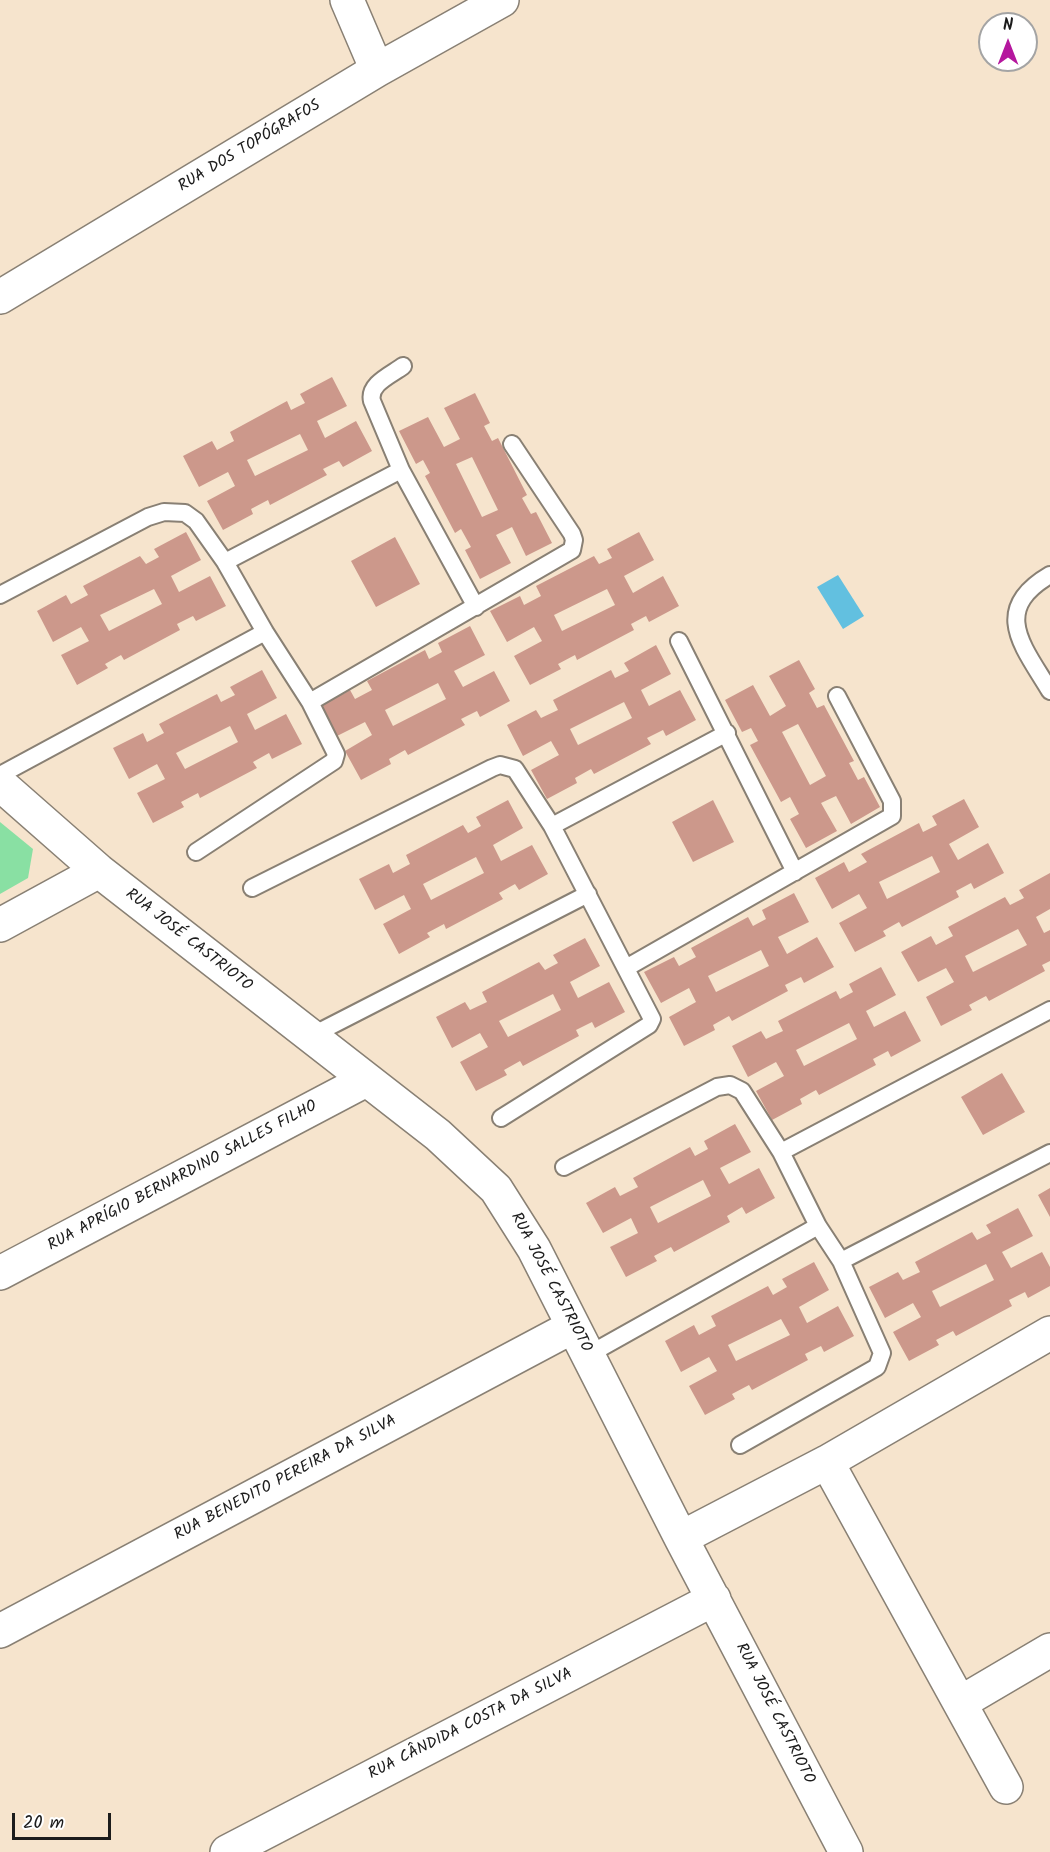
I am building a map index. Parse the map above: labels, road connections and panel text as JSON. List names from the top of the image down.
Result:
{
  "streets": {
    "street": [
      "RUA DOS TOPÓGRAFOS",
      "RUA JOSÉ CASTRIOTO",
      "RUA APRÍGIO BERNARDINO SALLES FILHO",
      "RUA BENEDITO PEREIRA DA SILVA",
      "RUA CÂNDIDA COSTA DA SILVA"
    ]
  },
  "crossings": [
    ["RUA JOSÉ CASTRIOTO", "RUA APRÍGIO BERNARDINO SALLES FILHO"],
    ["RUA JOSÉ CASTRIOTO", "RUA BENEDITO PEREIRA DA SILVA"],
    ["RUA JOSÉ CASTRIOTO", "RUA CÂNDIDA COSTA DA SILVA"]
  ],
  "scale_bar": "20 m",
  "north": "top"
}
